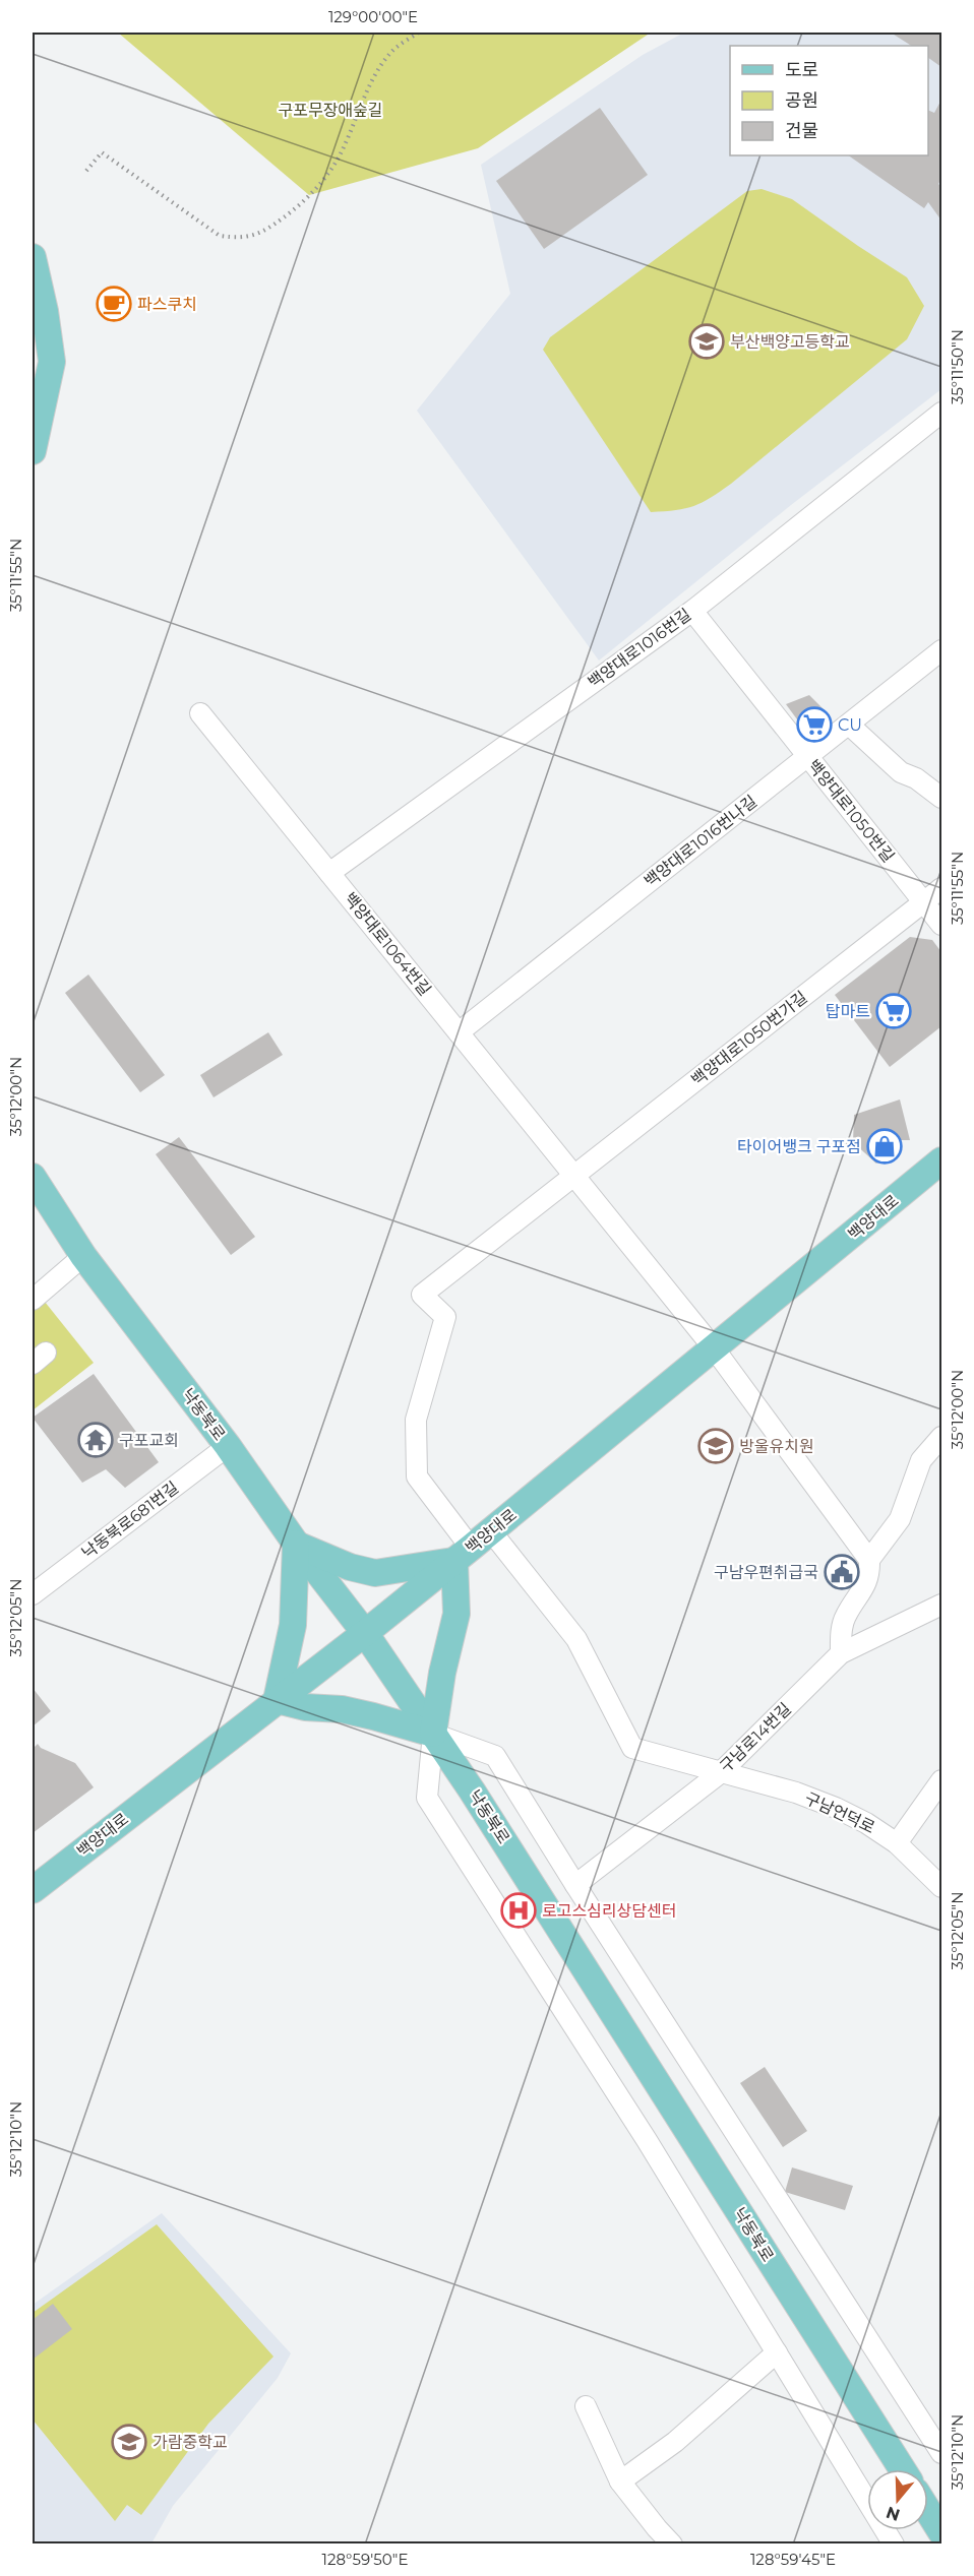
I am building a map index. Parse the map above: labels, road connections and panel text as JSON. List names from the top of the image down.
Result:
{
  "streets": {
    "main road": ["백양대로", "낙동북로"],
    "street": [
      "백양대로1016번길",
      "백양대로1050번길",
      "백양대로1016번나길",
      "백양대로1064번길",
      "백양대로1050번가길",
      "낙동북로681번길",
      "구남로14번길",
      "구남언덕로"
    ]
  },
  "crossings": [
    ["백양대로1016번길", "백양대로1050번길"],
    ["백양대로1016번길", "백양대로1064번길"],
    ["백양대로1050번길", "백양대로1016번나길"],
    ["백양대로1050번길", "백양대로1050번가길"],
    ["백양대로1016번나길", "백양대로1064번길"],
    ["백양대로1064번길", "백양대로1050번가길"],
    ["백양대로1064번길", "백양대로"],
    ["백양대로1064번길", "구남언덕로"],
    ["백양대로1050번가길", "구남언덕로"],
    ["백양대로", "낙동북로"],
    ["백양대로", "구남언덕로"],
    ["낙동북로", "낙동북로681번길"],
    ["구남로14번길", "구남언덕로"]
  ],
  "parks": ["구포무장애숲길"],
  "places": {
    "cafe": ["파스쿠치"],
    "school or university": ["부산백양고등학교", "방울유치원", "가람중학교"],
    "supermarket": ["CU", "탑마트"],
    "shop": ["타이어뱅크 구포점"],
    "temple": ["구포교회"],
    "public building": ["구남우편취급국"],
    "hospital": ["로고스심리상담센터"]
  },
  "legend": ["도로", "공원", "건물"],
  "north": "bottom",
  "coordinates": [
    "129°00'00\"E",
    "35°11'50\"N",
    "35°11'55\"N",
    "35°12'00\"N",
    "35°12'05\"N",
    "35°12'10\"N",
    "128°59'50\"E",
    "128°59'45\"E"
  ]
}
